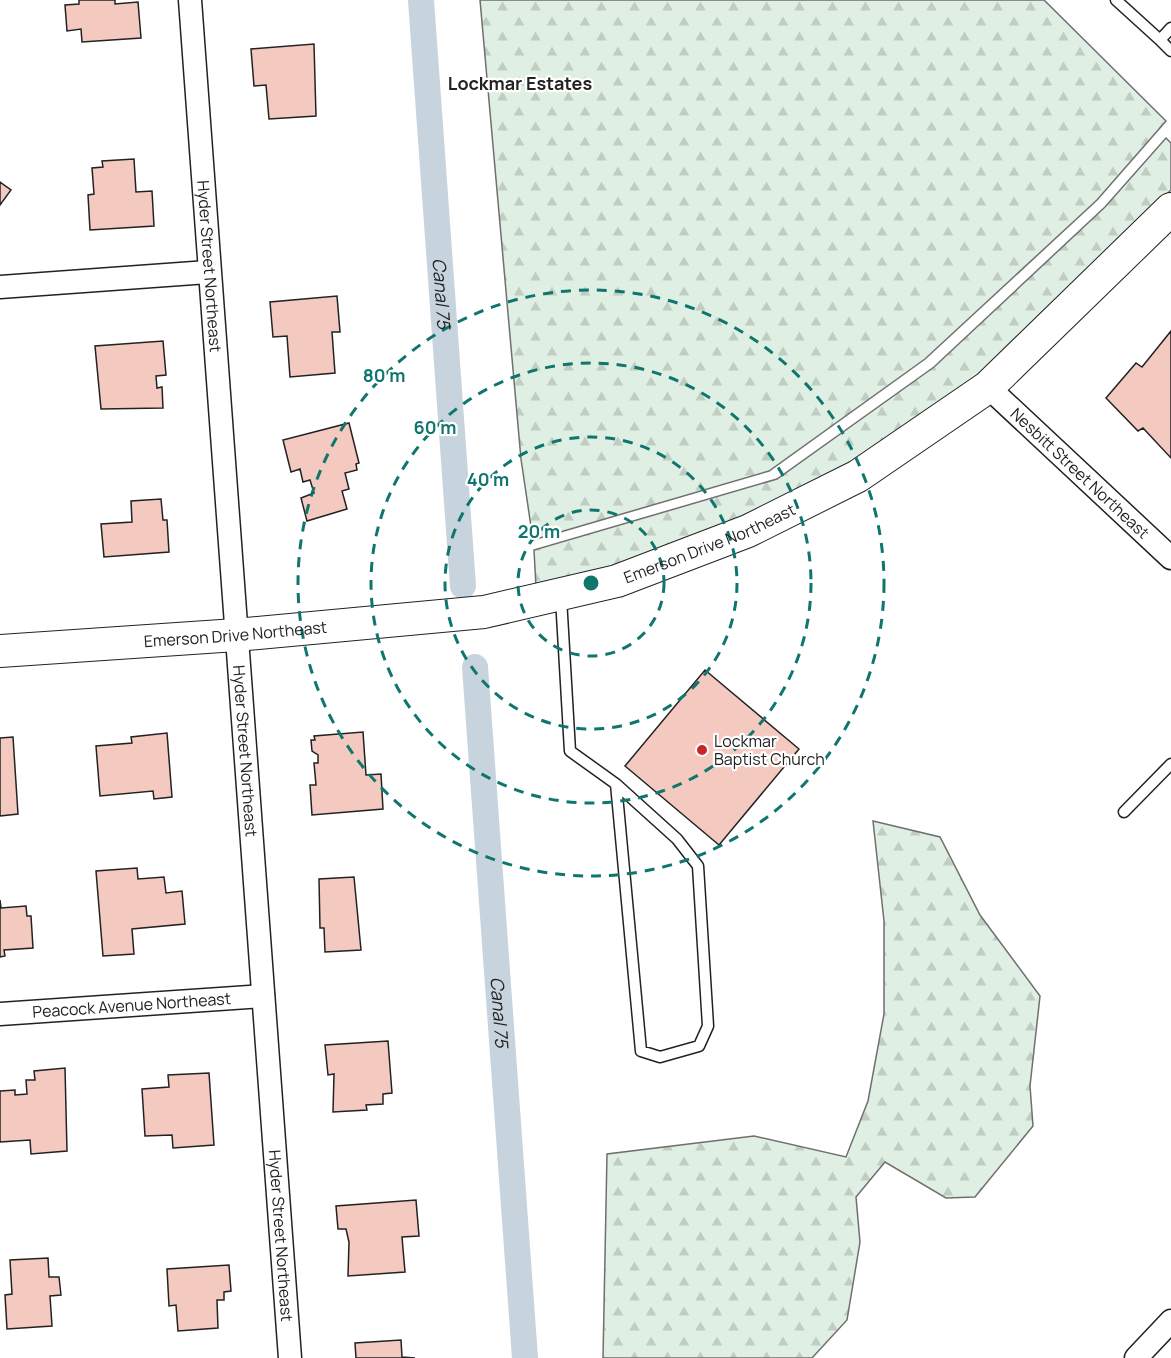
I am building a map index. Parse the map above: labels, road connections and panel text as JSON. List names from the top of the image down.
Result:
{
  "streets": {
    "street": [
      "Hyder Street Northeast",
      "Nesbitt Street Northeast",
      "Emerson Drive Northeast",
      "Peacock Avenue Northeast"
    ]
  },
  "crossings": [
    ["Hyder Street Northeast", "Emerson Drive Northeast"],
    ["Hyder Street Northeast", "Peacock Avenue Northeast"],
    ["Nesbitt Street Northeast", "Emerson Drive Northeast"]
  ],
  "districts": ["Lockmar Estates"],
  "water": ["Canal 75"],
  "places": ["Lockmar Baptist Church"],
  "rings": [
    "80 m",
    "60 m",
    "40 m",
    "20 m"
  ]
}
